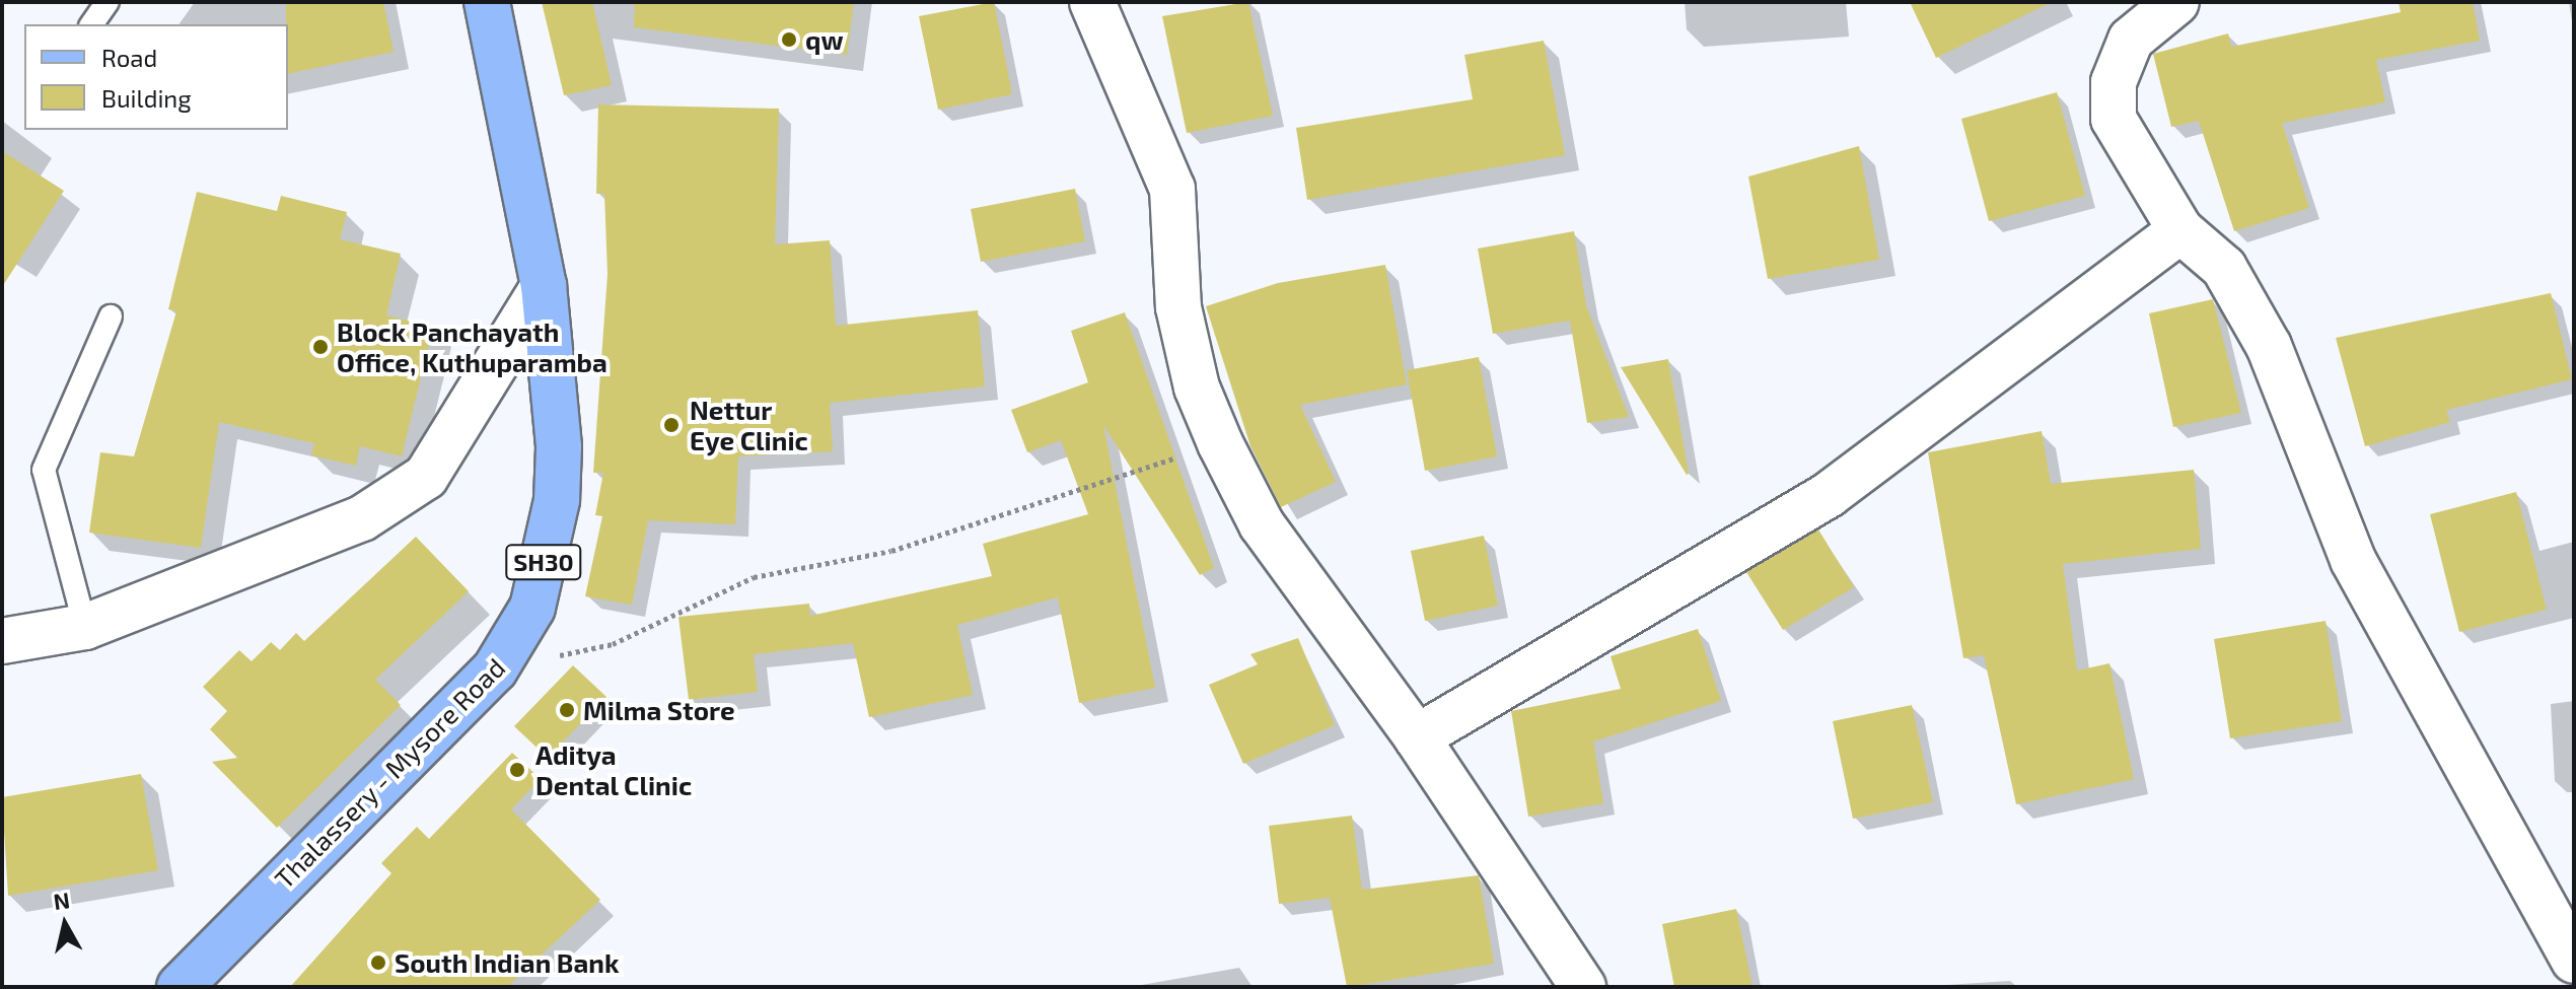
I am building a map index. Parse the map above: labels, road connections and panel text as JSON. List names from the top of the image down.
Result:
{
  "streets": {
    "main road": ["SH30", "Thalassery - Mysore Road"]
  },
  "places": [
    "qw",
    "Block Panchayath Office, Kuthuparamba",
    "Nettur Eye Clinic",
    "Milma Store",
    "Aditya Dental Clinic",
    "South Indian Bank"
  ],
  "legend": ["Road", "Building"],
  "north": "top"
}
